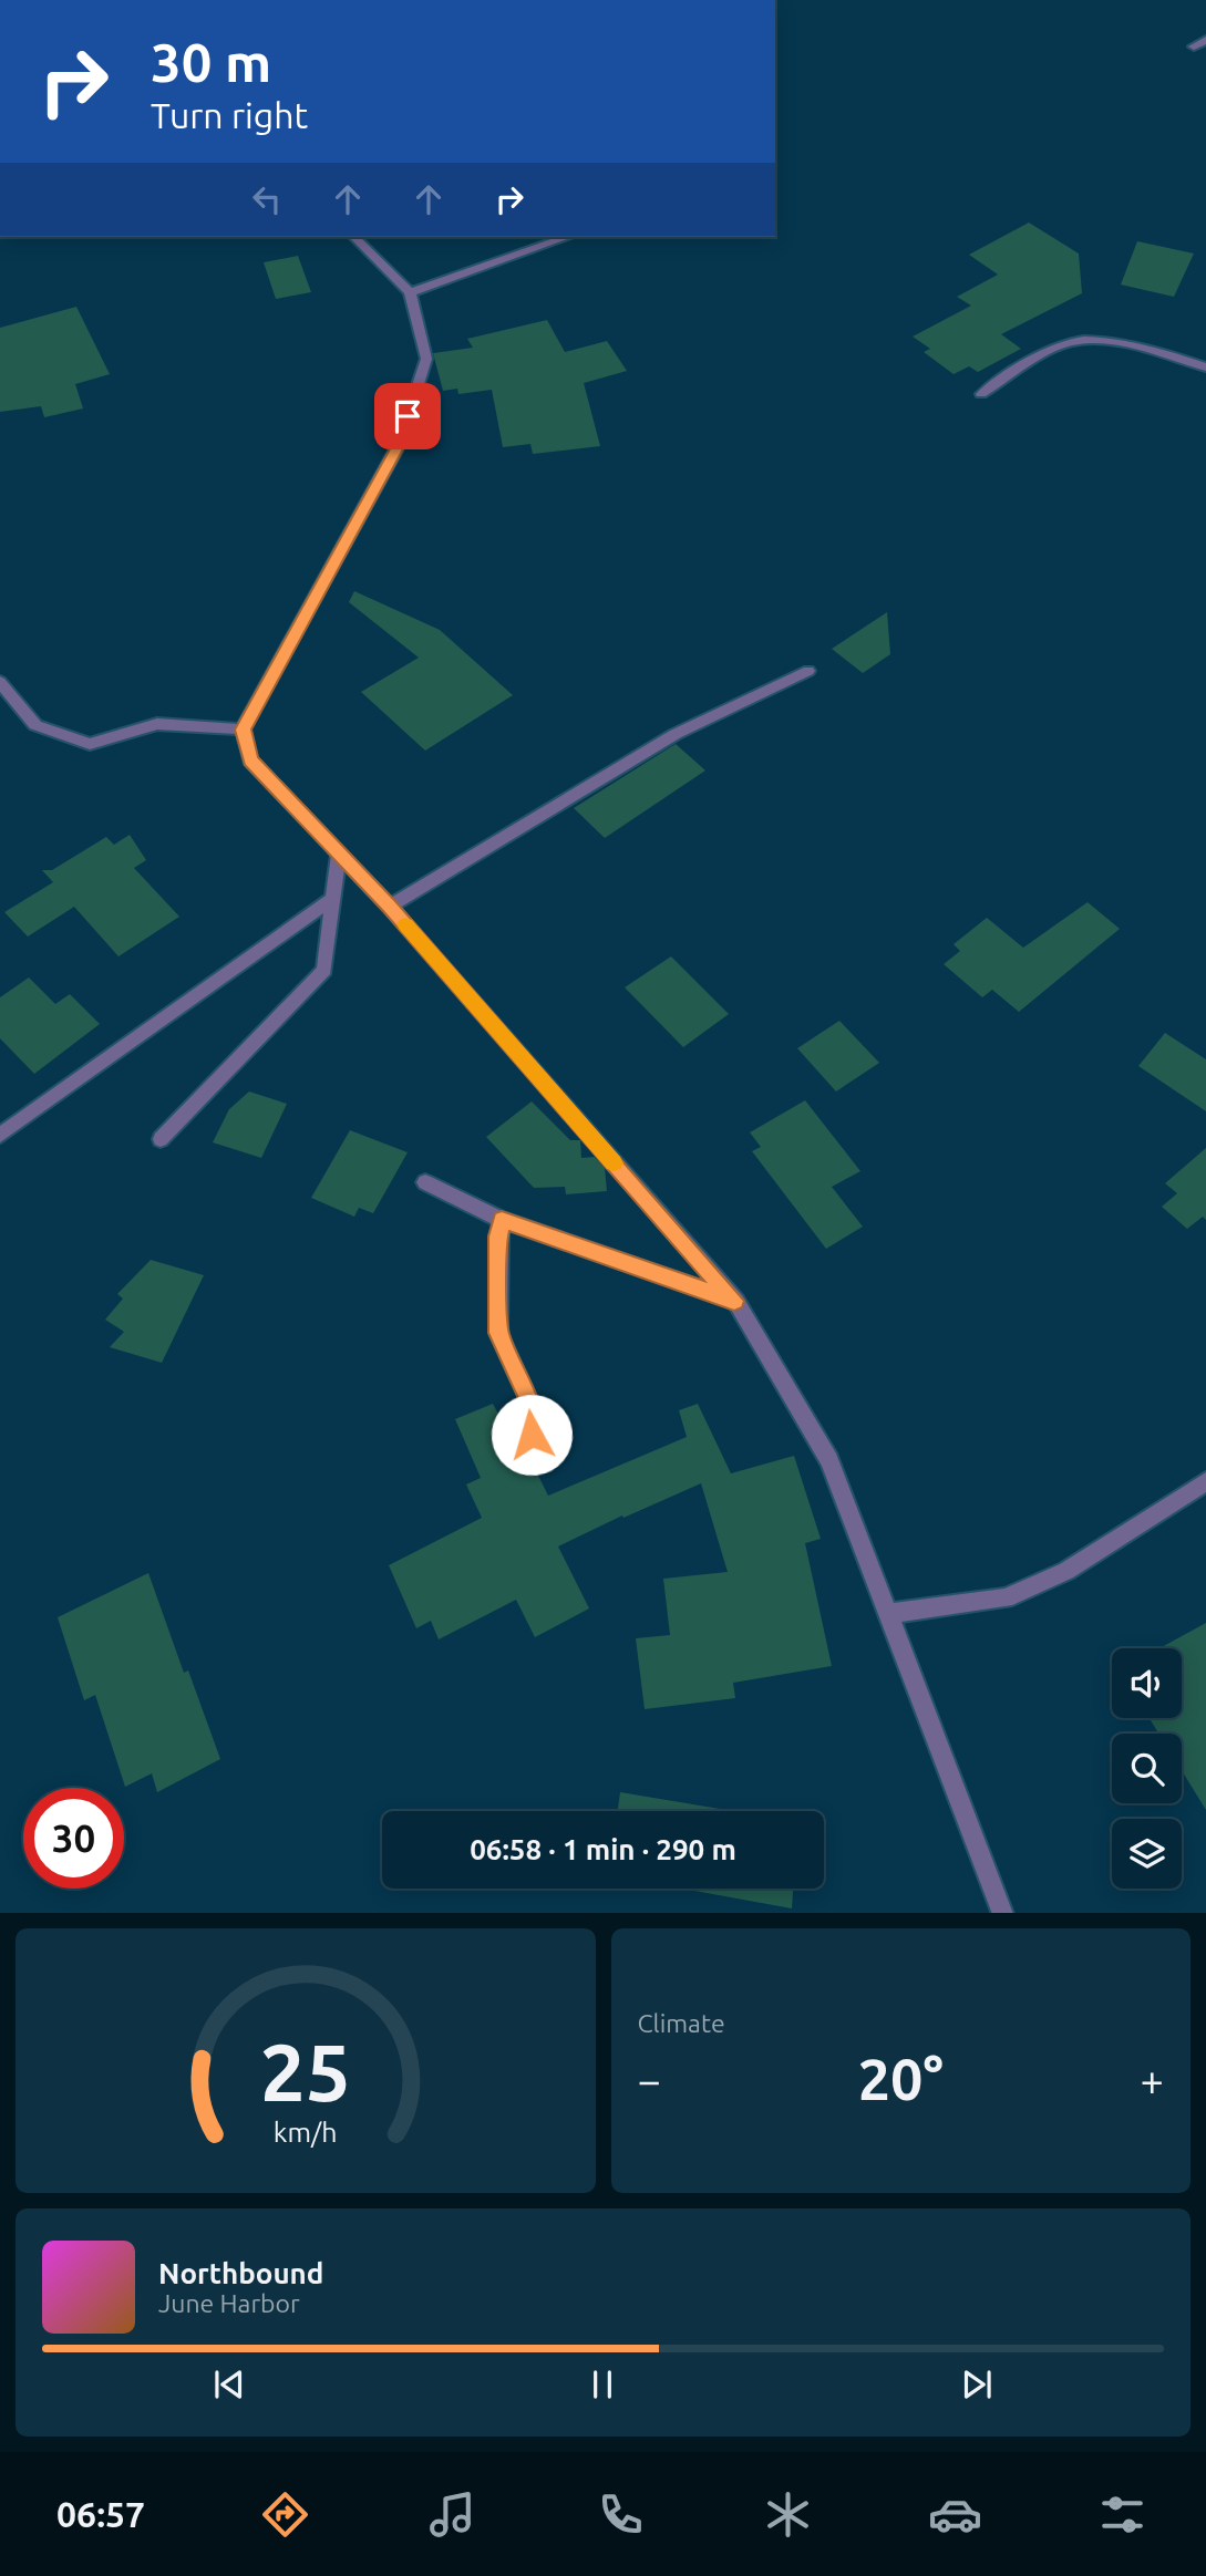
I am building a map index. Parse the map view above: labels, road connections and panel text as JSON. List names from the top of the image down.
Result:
{
  "page": {
    "turn": ["30 m", "Turn right"],
    "limit": "30",
    "trip": "06:58 · 1 min · 290 m",
    "tile": "Climate",
    "heat": ["−", "20°", "+"],
    "song": ["Northbound", "June Harbor"],
    "tabs": "06:57",
    "gauge": ["25", "km/h"]
  }
}
